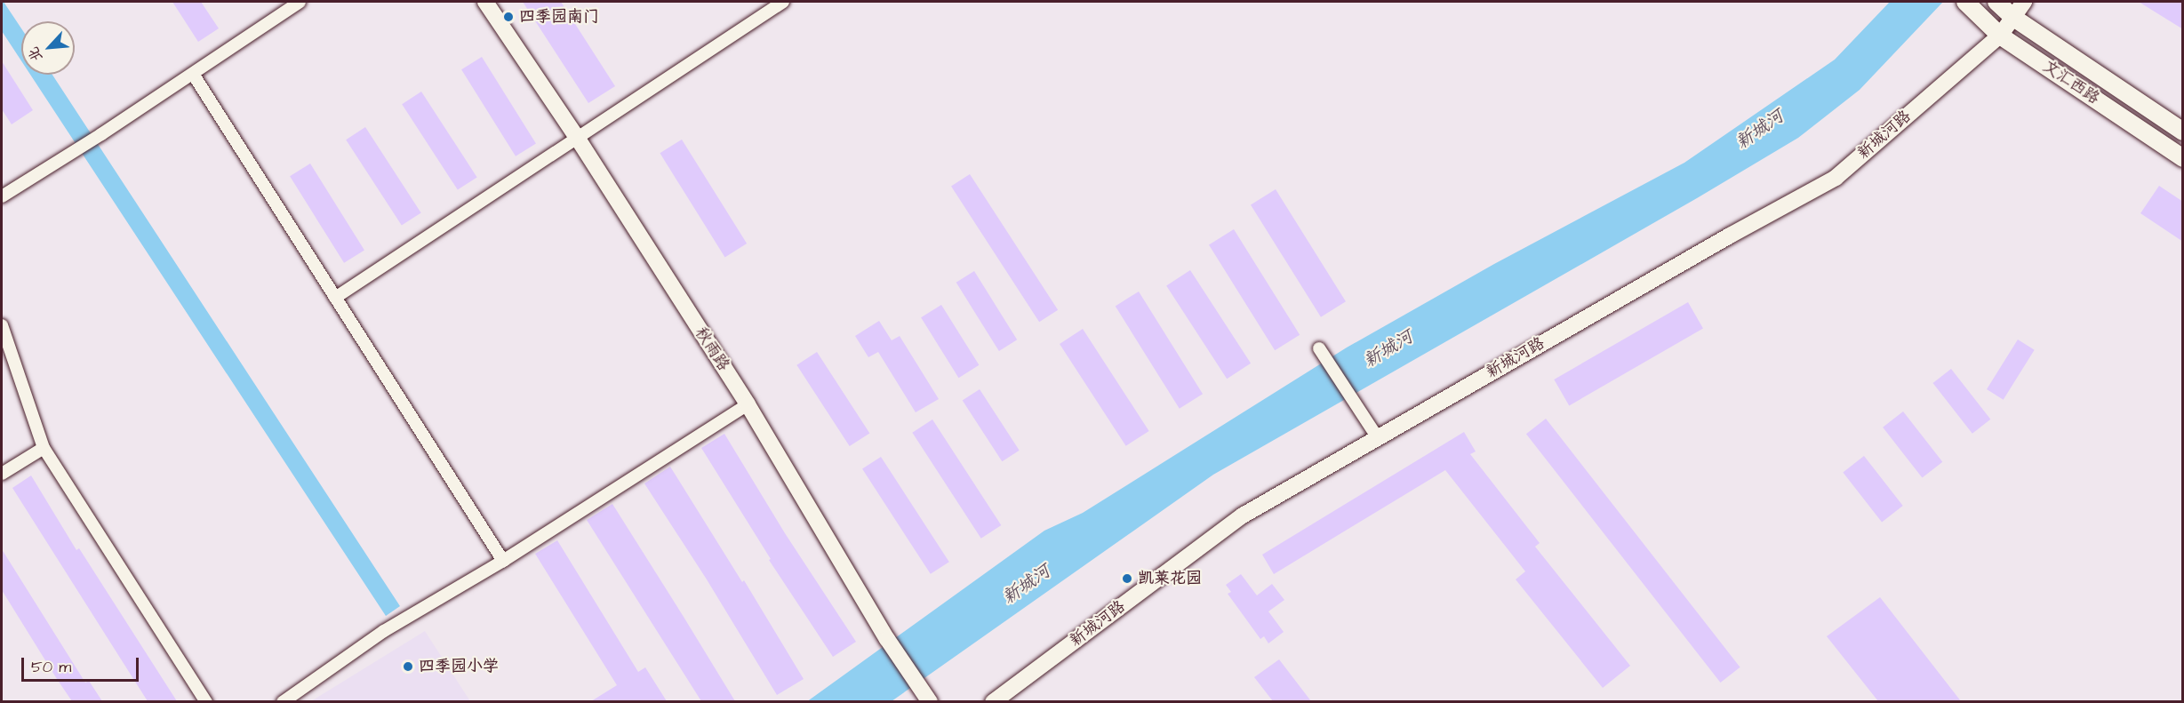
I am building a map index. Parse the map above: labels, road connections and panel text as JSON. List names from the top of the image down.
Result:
{
  "streets": {
    "main road": ["文汇西路"],
    "street": ["新城河路", "秋雨路"]
  },
  "crossings": [
    ["文汇西路", "新城河路"]
  ],
  "water": ["新城河"],
  "places": ["四季园南门", "凯莱花园", "四季园小学"],
  "scale_bar": "50 m",
  "north": "bottom left"
}
